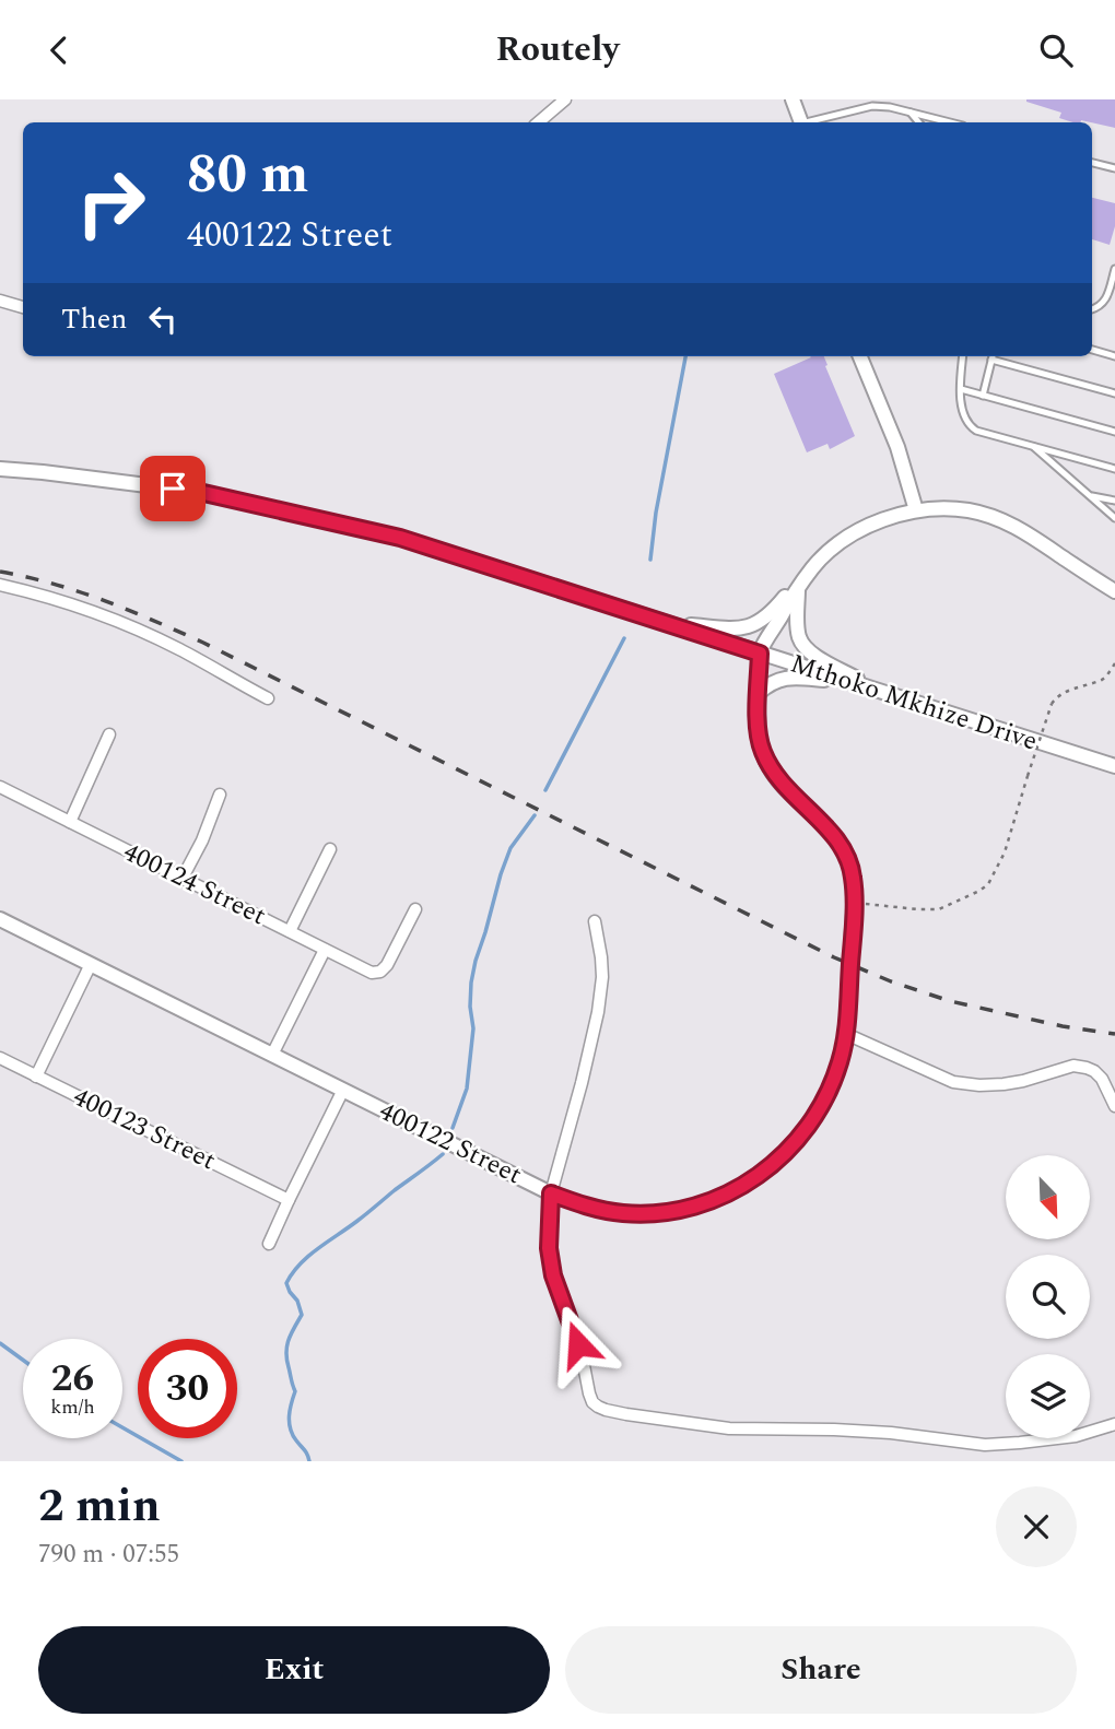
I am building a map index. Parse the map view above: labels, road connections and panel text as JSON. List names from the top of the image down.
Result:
{
  "streets": {
    "street": [
      "Mthoko Mkhize Drive",
      "400124 Street",
      "400123 Street",
      "400122 Street"
    ]
  },
  "crossings": [
    ["Mthoko Mkhize Drive", "400122 Street"]
  ],
  "north": "bottom right",
  "page": {
    "header": "Routely",
    "turn": ["80 m", "400122 Street"],
    "then": "Then",
    "speed": "26 km/h",
    "limit": "30",
    "heading": ["2 min", "790 m · 07:55"],
    "buttons": ["Exit", "Share"]
  }
}
